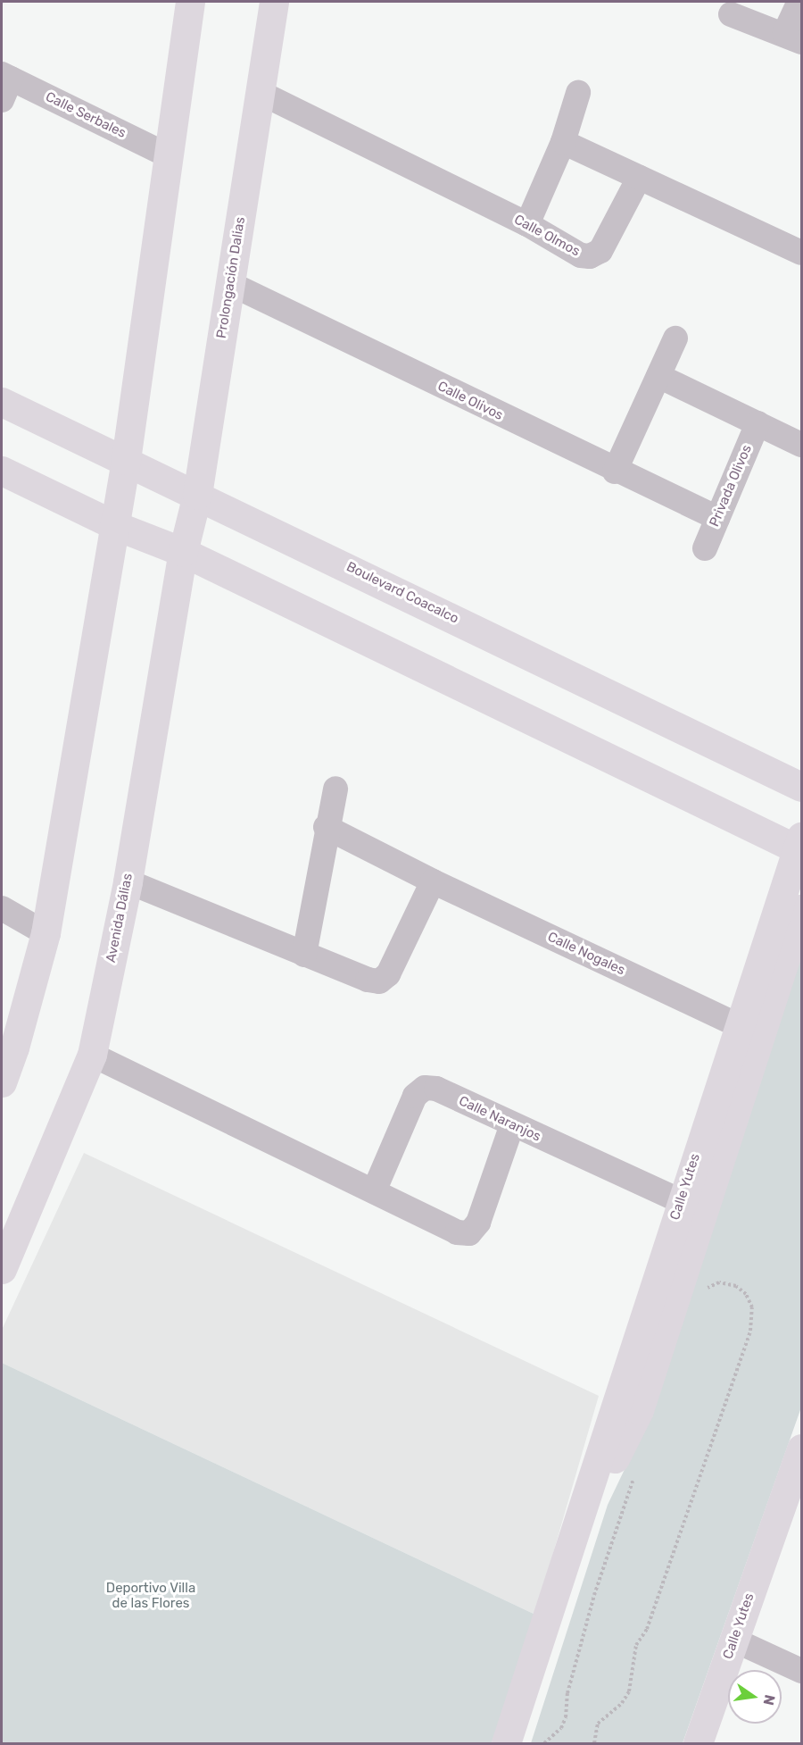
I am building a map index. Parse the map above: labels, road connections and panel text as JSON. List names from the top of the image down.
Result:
{
  "streets": {
    "main road": [
      "Prolongación Dalias",
      "Boulevard Coacalco",
      "Avenida Dálias",
      "Calle Yutes"
    ],
    "street": [
      "Calle Serbales",
      "Calle Olmos",
      "Calle Olivos",
      "Privada Olivos",
      "Calle Nogales",
      "Calle Naranjos"
    ]
  },
  "crossings": [
    ["Calle Olmos", "Prolongación Dalias"],
    ["Prolongación Dalias", "Calle Olivos"],
    ["Prolongación Dalias", "Boulevard Coacalco"],
    ["Prolongación Dalias", "Avenida Dálias"],
    ["Calle Olivos", "Privada Olivos"],
    ["Calle Nogales", "Calle Yutes"],
    ["Calle Naranjos", "Calle Yutes"]
  ],
  "parks": ["Deportivo Villa de las Flores"],
  "north": "right"
}
